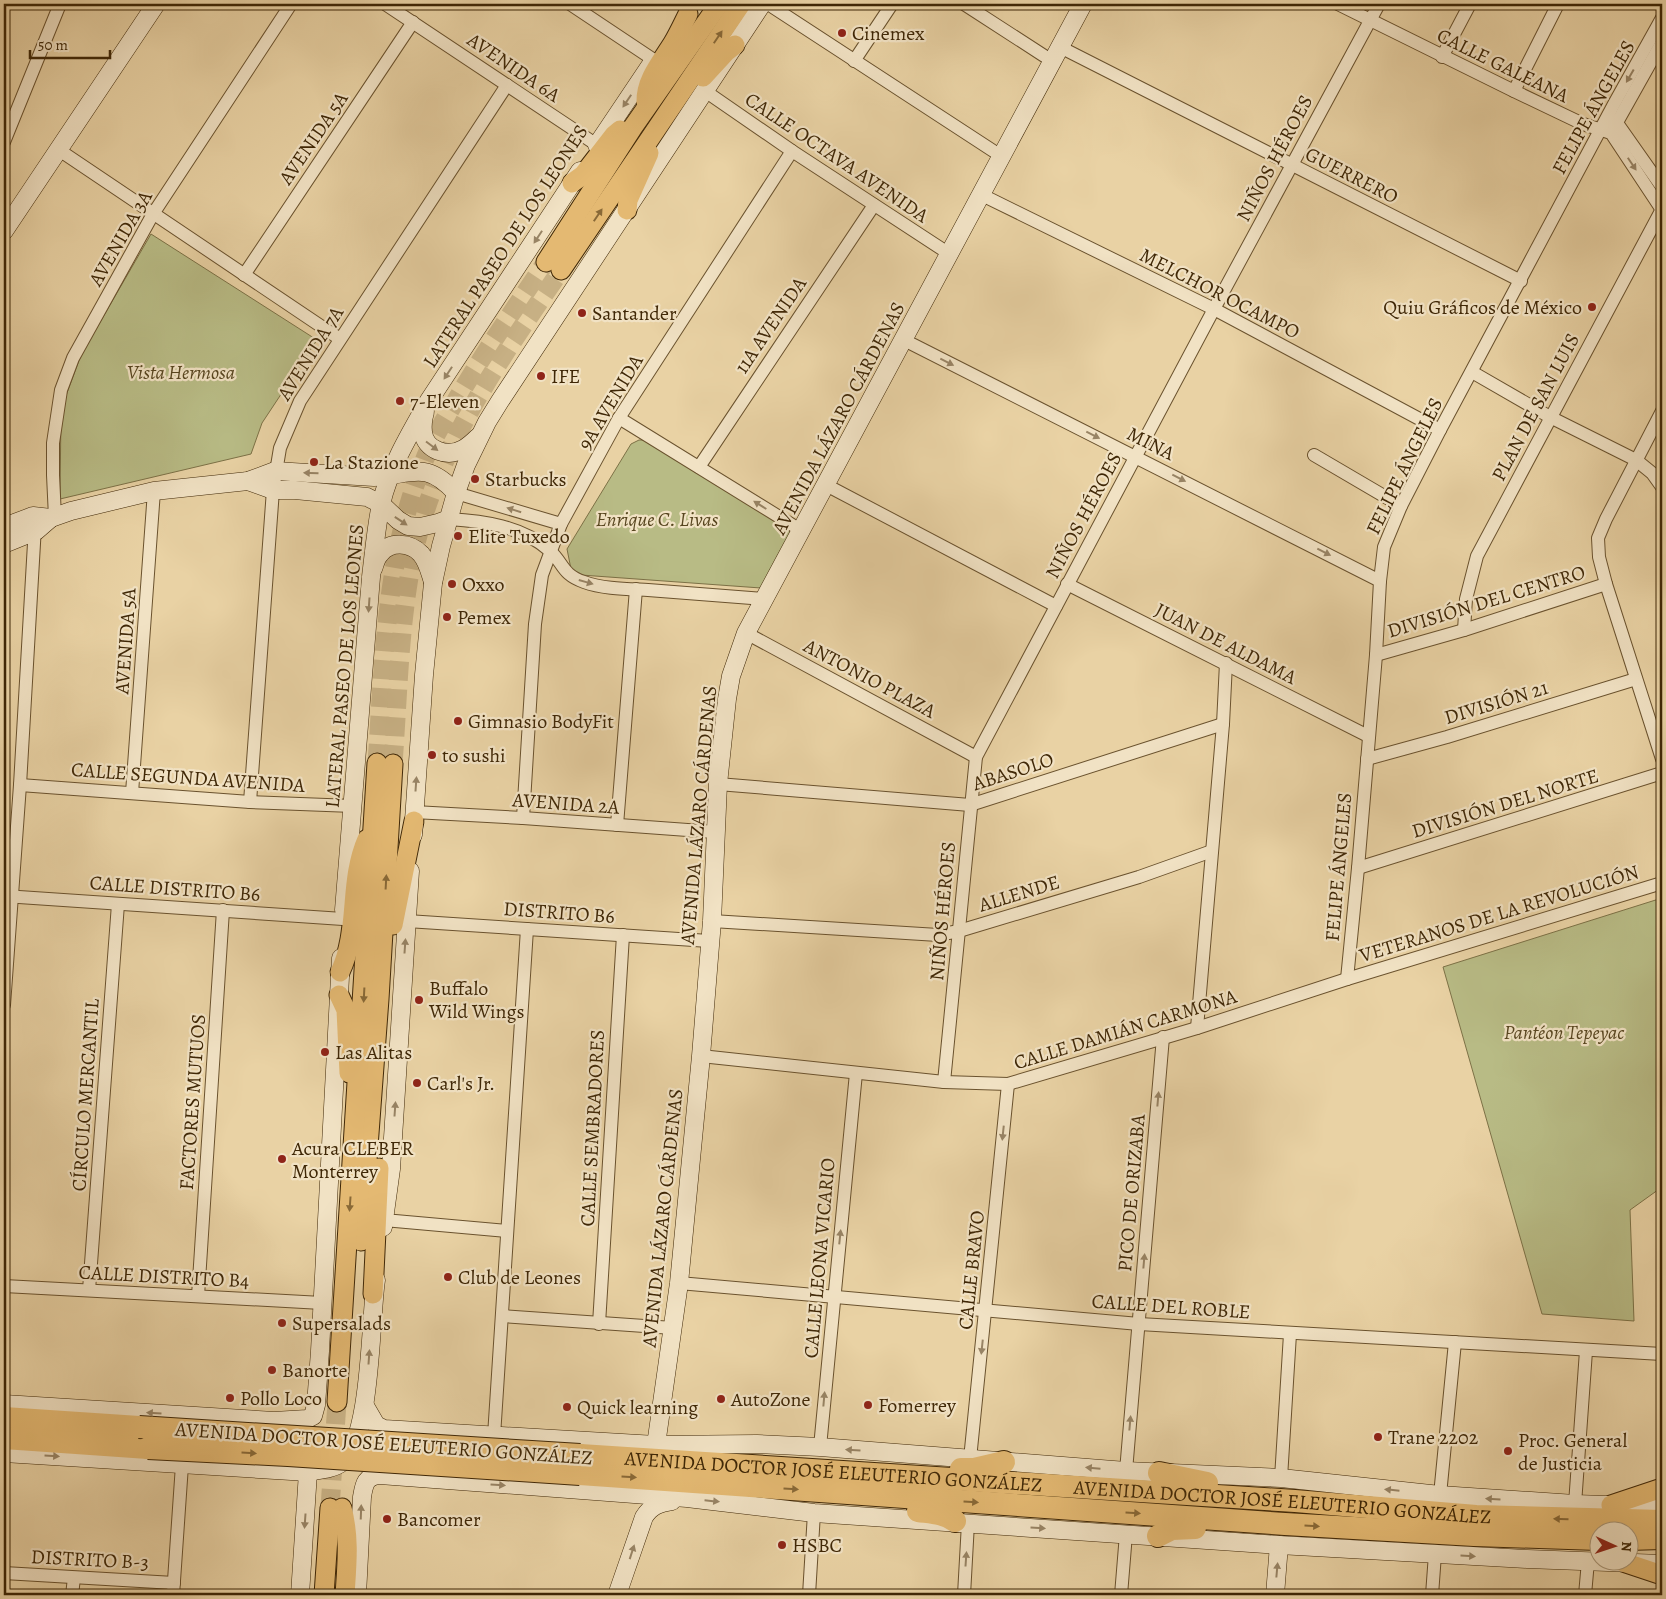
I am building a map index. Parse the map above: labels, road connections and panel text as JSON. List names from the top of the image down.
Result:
{
  "streets": {
    "highway": ["AVENIDA DOCTOR JOSÉ ELEUTERIO GONZÁLEZ"],
    "street": [
      "CALLE GALEANA",
      "AVENIDA 6A",
      "FELIPE ÁNGELES",
      "AVENIDA 5A",
      "CALLE OCTAVA AVENIDA",
      "NIÑOS HÉROES",
      "GUERRERO",
      "AVENIDA 3A",
      "LATERAL PASEO DE LOS LEONES",
      "MELCHOR OCAMPO",
      "11A AVENIDA",
      "AVENIDA 7A",
      "9A AVENIDA",
      "PLAN DE SAN LUIS",
      "AVENIDA LÁZARO CÁRDENAS",
      "MINA",
      "DIVISIÓN DEL CENTRO",
      "JUAN DE ALDAMA",
      "ANTONIO PLAZA",
      "DIVISIÓN 21",
      "ABASOLO",
      "CALLE SEGUNDA AVENIDA",
      "AVENIDA 2A",
      "DIVISIÓN DEL NORTE",
      "CALLE DISTRITO B6",
      "ALLENDE",
      "DISTRITO B6",
      "VETERANOS DE LA REVOLUCIÓN",
      "CALLE DAMIÁN CARMONA",
      "CÍRCULO MERCANTIL",
      "FACTORES MUTUOS",
      "CALLE SEMBRADORES",
      "PICO DE ORIZABA",
      "CALLE LEONA VICARIO",
      "CALLE BRAVO",
      "CALLE DISTRITO B4",
      "CALLE DEL ROBLE",
      "DISTRITO B-3"
    ]
  },
  "crossings": [
    ["CALLE GALEANA", "FELIPE ÁNGELES"],
    ["CALLE GALEANA", "NIÑOS HÉROES"],
    ["AVENIDA 6A", "AVENIDA 5A"],
    ["AVENIDA 6A", "LATERAL PASEO DE LOS LEONES"],
    ["AVENIDA 6A", "AVENIDA 7A"],
    ["FELIPE ÁNGELES", "GUERRERO"],
    ["FELIPE ÁNGELES", "MELCHOR OCAMPO"],
    ["FELIPE ÁNGELES", "MINA"],
    ["FELIPE ÁNGELES", "DIVISIÓN DEL CENTRO"],
    ["FELIPE ÁNGELES", "JUAN DE ALDAMA"],
    ["FELIPE ÁNGELES", "DIVISIÓN 21"],
    ["FELIPE ÁNGELES", "DIVISIÓN DEL NORTE"],
    ["FELIPE ÁNGELES", "VETERANOS DE LA REVOLUCIÓN"],
    ["FELIPE ÁNGELES", "CALLE DAMIÁN CARMONA"],
    ["AVENIDA 5A", "CALLE SEGUNDA AVENIDA"],
    ["CALLE OCTAVA AVENIDA", "11A AVENIDA"],
    ["CALLE OCTAVA AVENIDA", "9A AVENIDA"],
    ["CALLE OCTAVA AVENIDA", "AVENIDA LÁZARO CÁRDENAS"],
    ["NIÑOS HÉROES", "GUERRERO"],
    ["NIÑOS HÉROES", "MELCHOR OCAMPO"],
    ["NIÑOS HÉROES", "MINA"],
    ["NIÑOS HÉROES", "JUAN DE ALDAMA"],
    ["NIÑOS HÉROES", "ANTONIO PLAZA"],
    ["NIÑOS HÉROES", "ABASOLO"],
    ["NIÑOS HÉROES", "ALLENDE"],
    ["NIÑOS HÉROES", "CALLE DAMIÁN CARMONA"],
    ["GUERRERO", "AVENIDA LÁZARO CÁRDENAS"],
    ["AVENIDA 3A", "CALLE SEGUNDA AVENIDA"],
    ["AVENIDA 3A", "CALLE DISTRITO B6"],
    ["LATERAL PASEO DE LOS LEONES", "CALLE SEGUNDA AVENIDA"],
    ["LATERAL PASEO DE LOS LEONES", "CALLE DISTRITO B6"],
    ["LATERAL PASEO DE LOS LEONES", "CALLE DISTRITO B4"],
    ["MELCHOR OCAMPO", "AVENIDA LÁZARO CÁRDENAS"],
    ["AVENIDA 7A", "CALLE SEGUNDA AVENIDA"],
    ["9A AVENIDA", "AVENIDA 2A"],
    ["PLAN DE SAN LUIS", "DIVISIÓN DEL CENTRO"],
    ["AVENIDA LÁZARO CÁRDENAS", "MINA"],
    ["AVENIDA LÁZARO CÁRDENAS", "ANTONIO PLAZA"],
    ["AVENIDA LÁZARO CÁRDENAS", "ABASOLO"],
    ["AVENIDA LÁZARO CÁRDENAS", "AVENIDA 2A"],
    ["AVENIDA LÁZARO CÁRDENAS", "ALLENDE"],
    ["AVENIDA LÁZARO CÁRDENAS", "DISTRITO B6"],
    ["AVENIDA LÁZARO CÁRDENAS", "CALLE DAMIÁN CARMONA"],
    ["AVENIDA LÁZARO CÁRDENAS", "CALLE DEL ROBLE"],
    ["AVENIDA LÁZARO CÁRDENAS", "AVENIDA DOCTOR JOSÉ ELEUTERIO GONZÁLEZ"],
    ["CALLE DISTRITO B6", "CÍRCULO MERCANTIL"],
    ["CALLE DISTRITO B6", "FACTORES MUTUOS"],
    ["DISTRITO B6", "CALLE SEMBRADORES"],
    ["VETERANOS DE LA REVOLUCIÓN", "CALLE DAMIÁN CARMONA"],
    ["CALLE DAMIÁN CARMONA", "PICO DE ORIZABA"],
    ["CALLE DAMIÁN CARMONA", "CALLE LEONA VICARIO"],
    ["CALLE DAMIÁN CARMONA", "CALLE BRAVO"],
    ["CÍRCULO MERCANTIL", "CALLE DISTRITO B4"],
    ["FACTORES MUTUOS", "CALLE DISTRITO B4"],
    ["PICO DE ORIZABA", "CALLE DEL ROBLE"],
    ["PICO DE ORIZABA", "AVENIDA DOCTOR JOSÉ ELEUTERIO GONZÁLEZ"],
    ["CALLE LEONA VICARIO", "CALLE DEL ROBLE"],
    ["CALLE LEONA VICARIO", "AVENIDA DOCTOR JOSÉ ELEUTERIO GONZÁLEZ"],
    ["CALLE BRAVO", "CALLE DEL ROBLE"],
    ["CALLE BRAVO", "AVENIDA DOCTOR JOSÉ ELEUTERIO GONZÁLEZ"]
  ],
  "one_way": [
    "MINA",
    "PICO DE ORIZABA",
    "CALLE LEONA VICARIO",
    "CALLE BRAVO"
  ],
  "parks": ["Vista Hermosa", "Enrique C. Livas", "Pantéon Tepeyac"],
  "places": [
    "Cinemex",
    "Quiu Gráficos de México",
    "Santander",
    "IFE",
    "7-Eleven",
    "La Stazione",
    "Starbucks",
    "Elite Tuxedo",
    "Oxxo",
    "Pemex",
    "Gimnasio BodyFit",
    "to sushi",
    "Buffalo Wild Wings",
    "Las Alitas",
    "Carl's Jr.",
    "Acura CLEBER Monterrey",
    "Club de Leones",
    "Supersalads",
    "Banorte",
    "Pollo Loco",
    "AutoZone",
    "Fomerrey",
    "Quick learning",
    "Trane 2202",
    "Proc. General de Justicia",
    "Bancomer",
    "HSBC"
  ],
  "scale_bar": "50 m",
  "north": "right"
}
